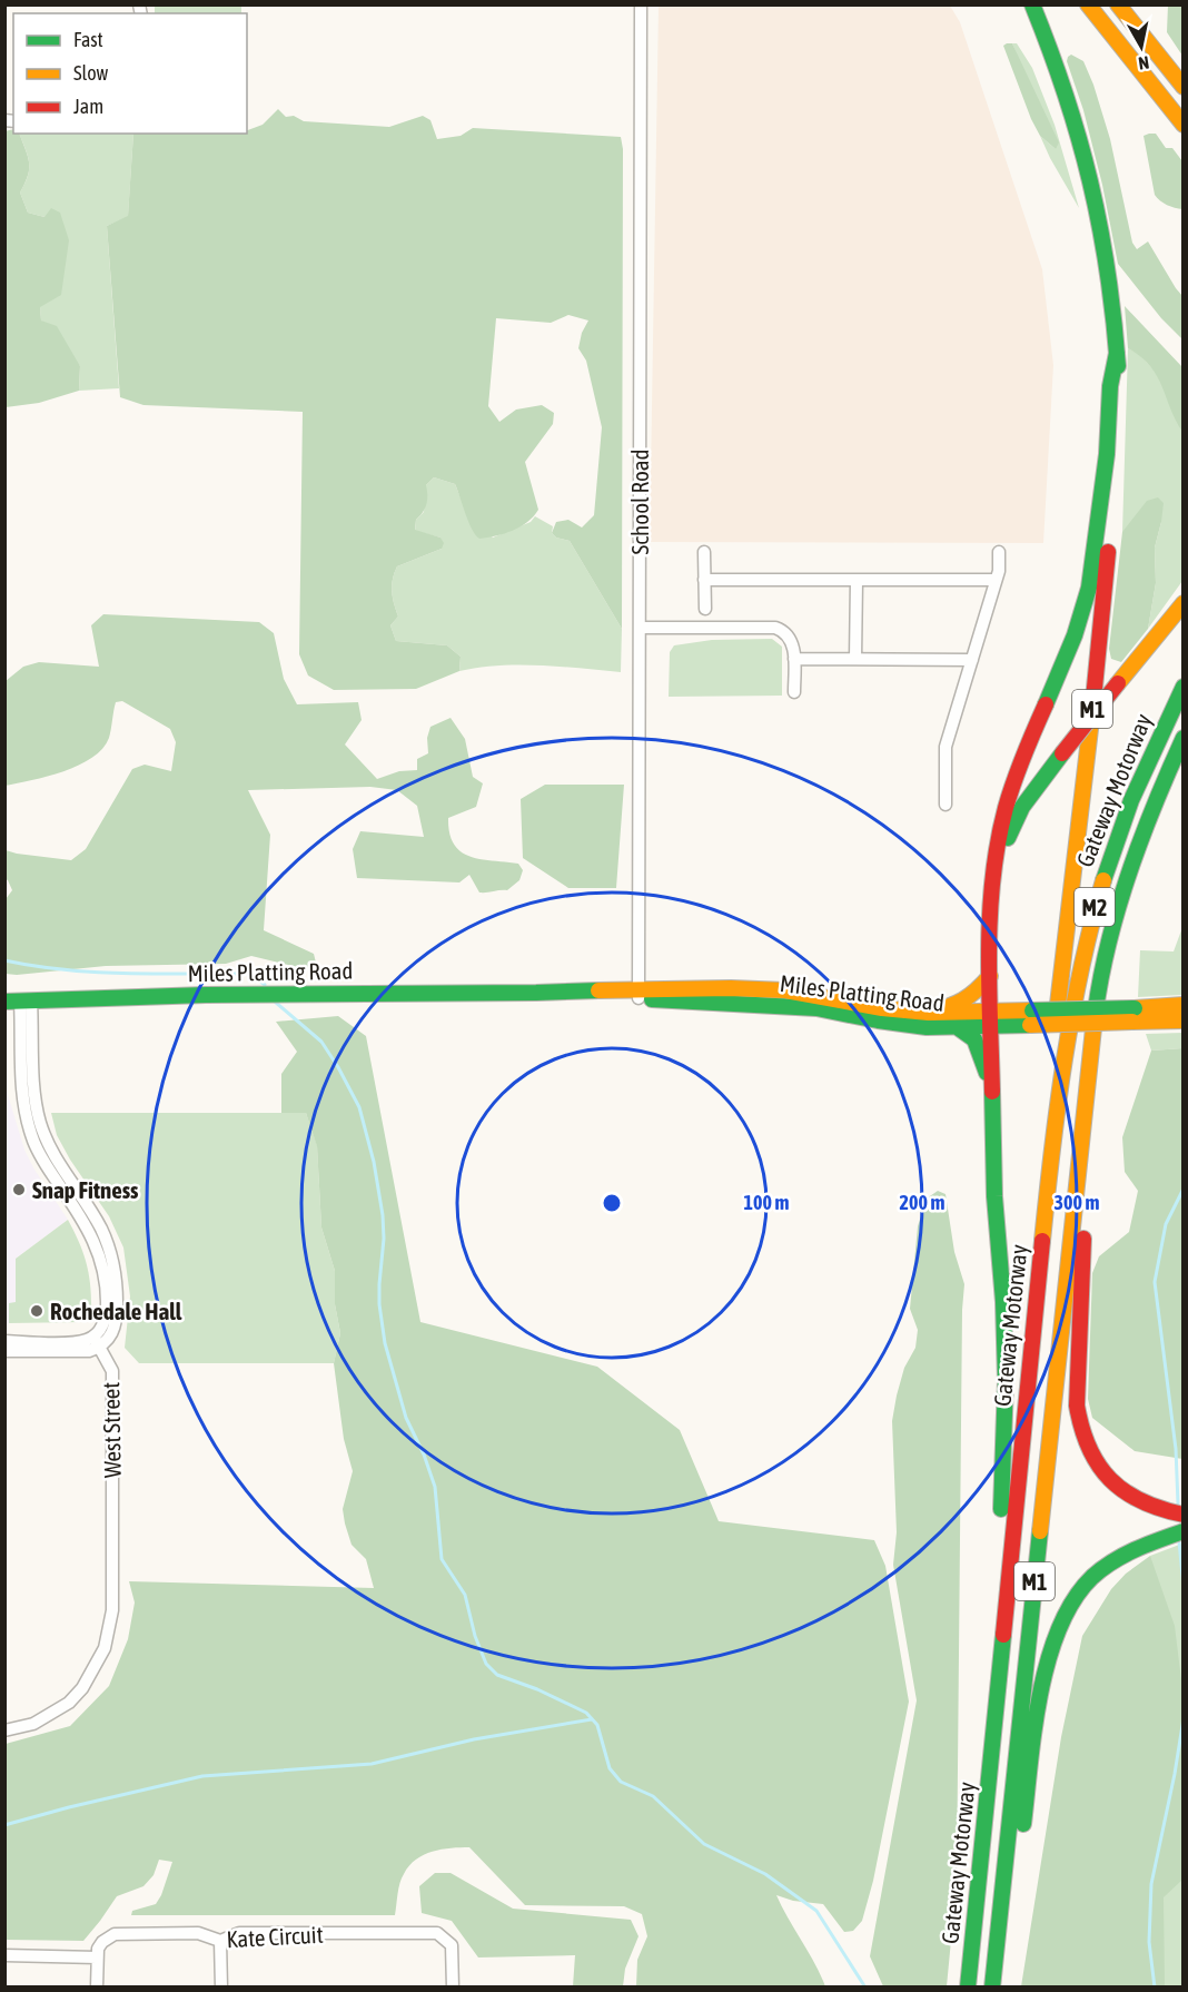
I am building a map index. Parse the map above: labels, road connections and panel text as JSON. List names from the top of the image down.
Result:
{
  "streets": {
    "main road": [
      "M1",
      "Gateway Motorway",
      "M2",
      "Miles Platting Road"
    ],
    "street": ["School Road", "West Street", "Kate Circuit"]
  },
  "crossings": [
    ["School Road", "Miles Platting Road"],
    ["M1", "Gateway Motorway"]
  ],
  "places": ["Snap Fitness", "Rochedale Hall"],
  "legend": ["Fast", "Slow", "Jam"],
  "north": "bottom",
  "rings": ["100 m", "200 m", "300 m"]
}
